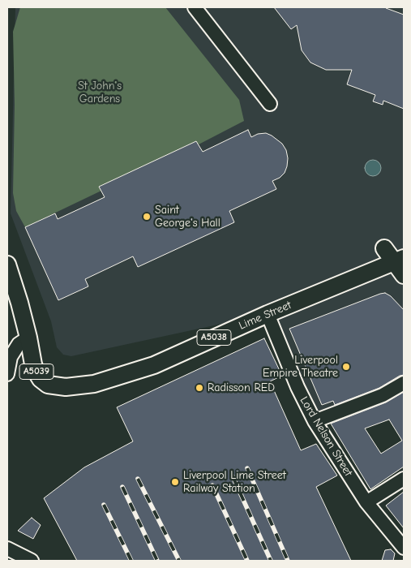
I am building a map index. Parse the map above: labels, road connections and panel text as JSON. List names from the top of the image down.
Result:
{
  "streets": {
    "main road": ["Lime Street", "A5038", "A5039"],
    "street": ["Lord Nelson Street"]
  },
  "crossings": [
    ["Lime Street", "A5039"],
    ["Lime Street", "Lord Nelson Street"]
  ],
  "parks": ["St John's Gardens"],
  "places": [
    "Saint George's Hall",
    "Liverpool Empire Theatre",
    "Radisson RED",
    "Liverpool Lime Street Railway Station"
  ]
}
